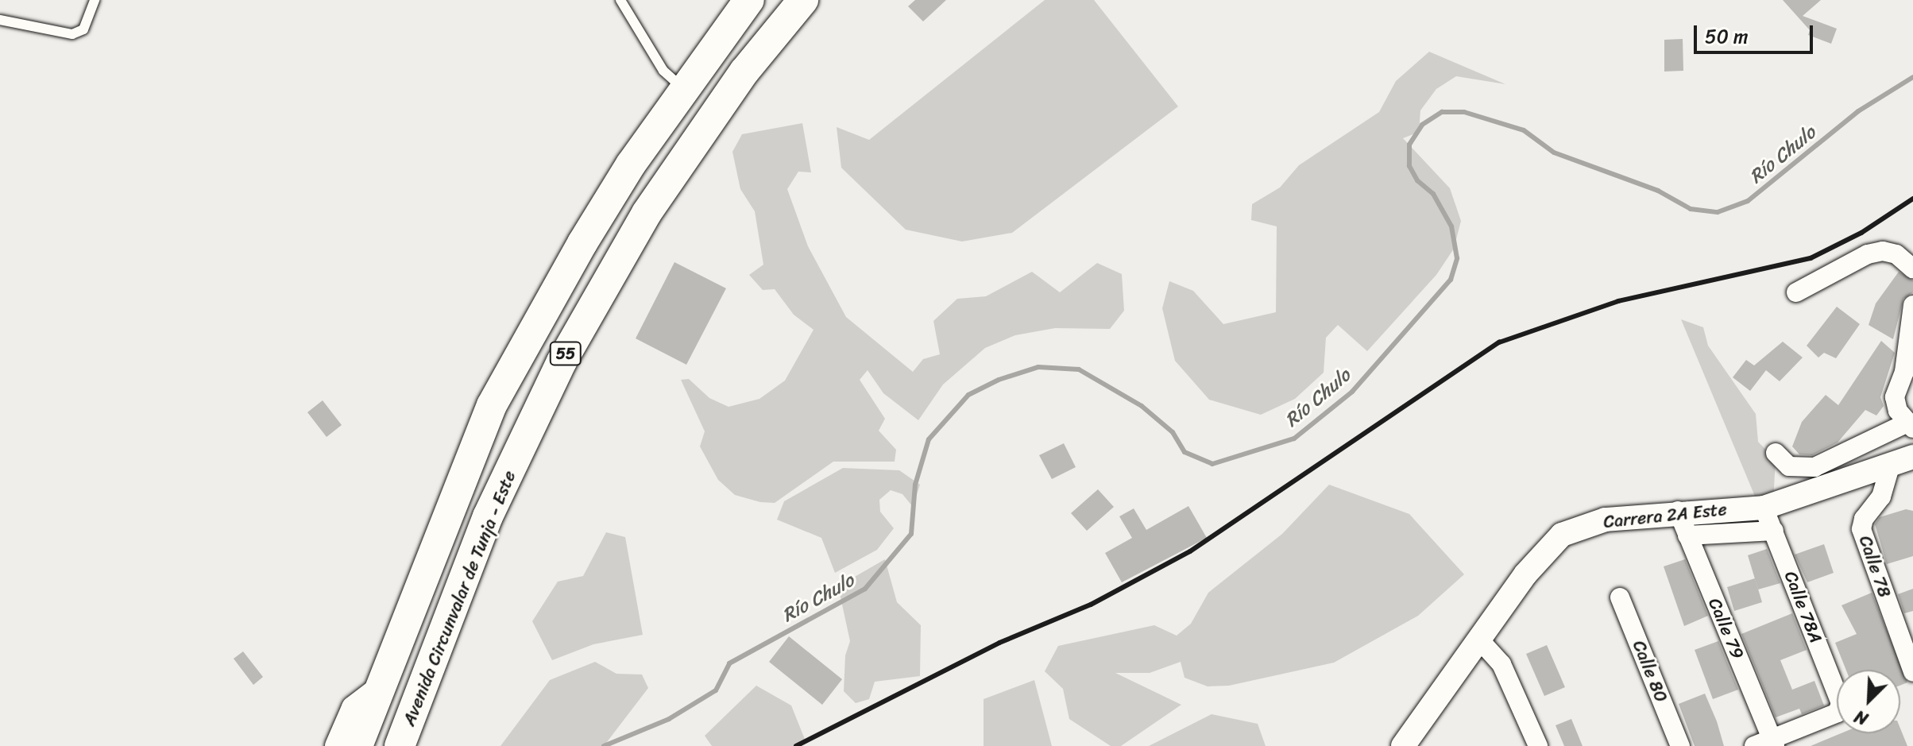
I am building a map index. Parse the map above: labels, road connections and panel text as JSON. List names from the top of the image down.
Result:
{
  "streets": {
    "highway": ["55", "Avenida Circunvalar de Tunja - Este"],
    "street": [
      "Carrera 2A Este",
      "Calle 78",
      "Calle 78A",
      "Calle 79",
      "Calle 80"
    ]
  },
  "crossings": [
    ["Carrera 2A Este", "Calle 78"],
    ["Carrera 2A Este", "Calle 78A"],
    ["Carrera 2A Este", "Calle 79"],
    ["Calle 78A", "Calle 79"]
  ],
  "water": ["Río Chulo"],
  "scale_bar": "50 m",
  "north": "bottom left"
}
